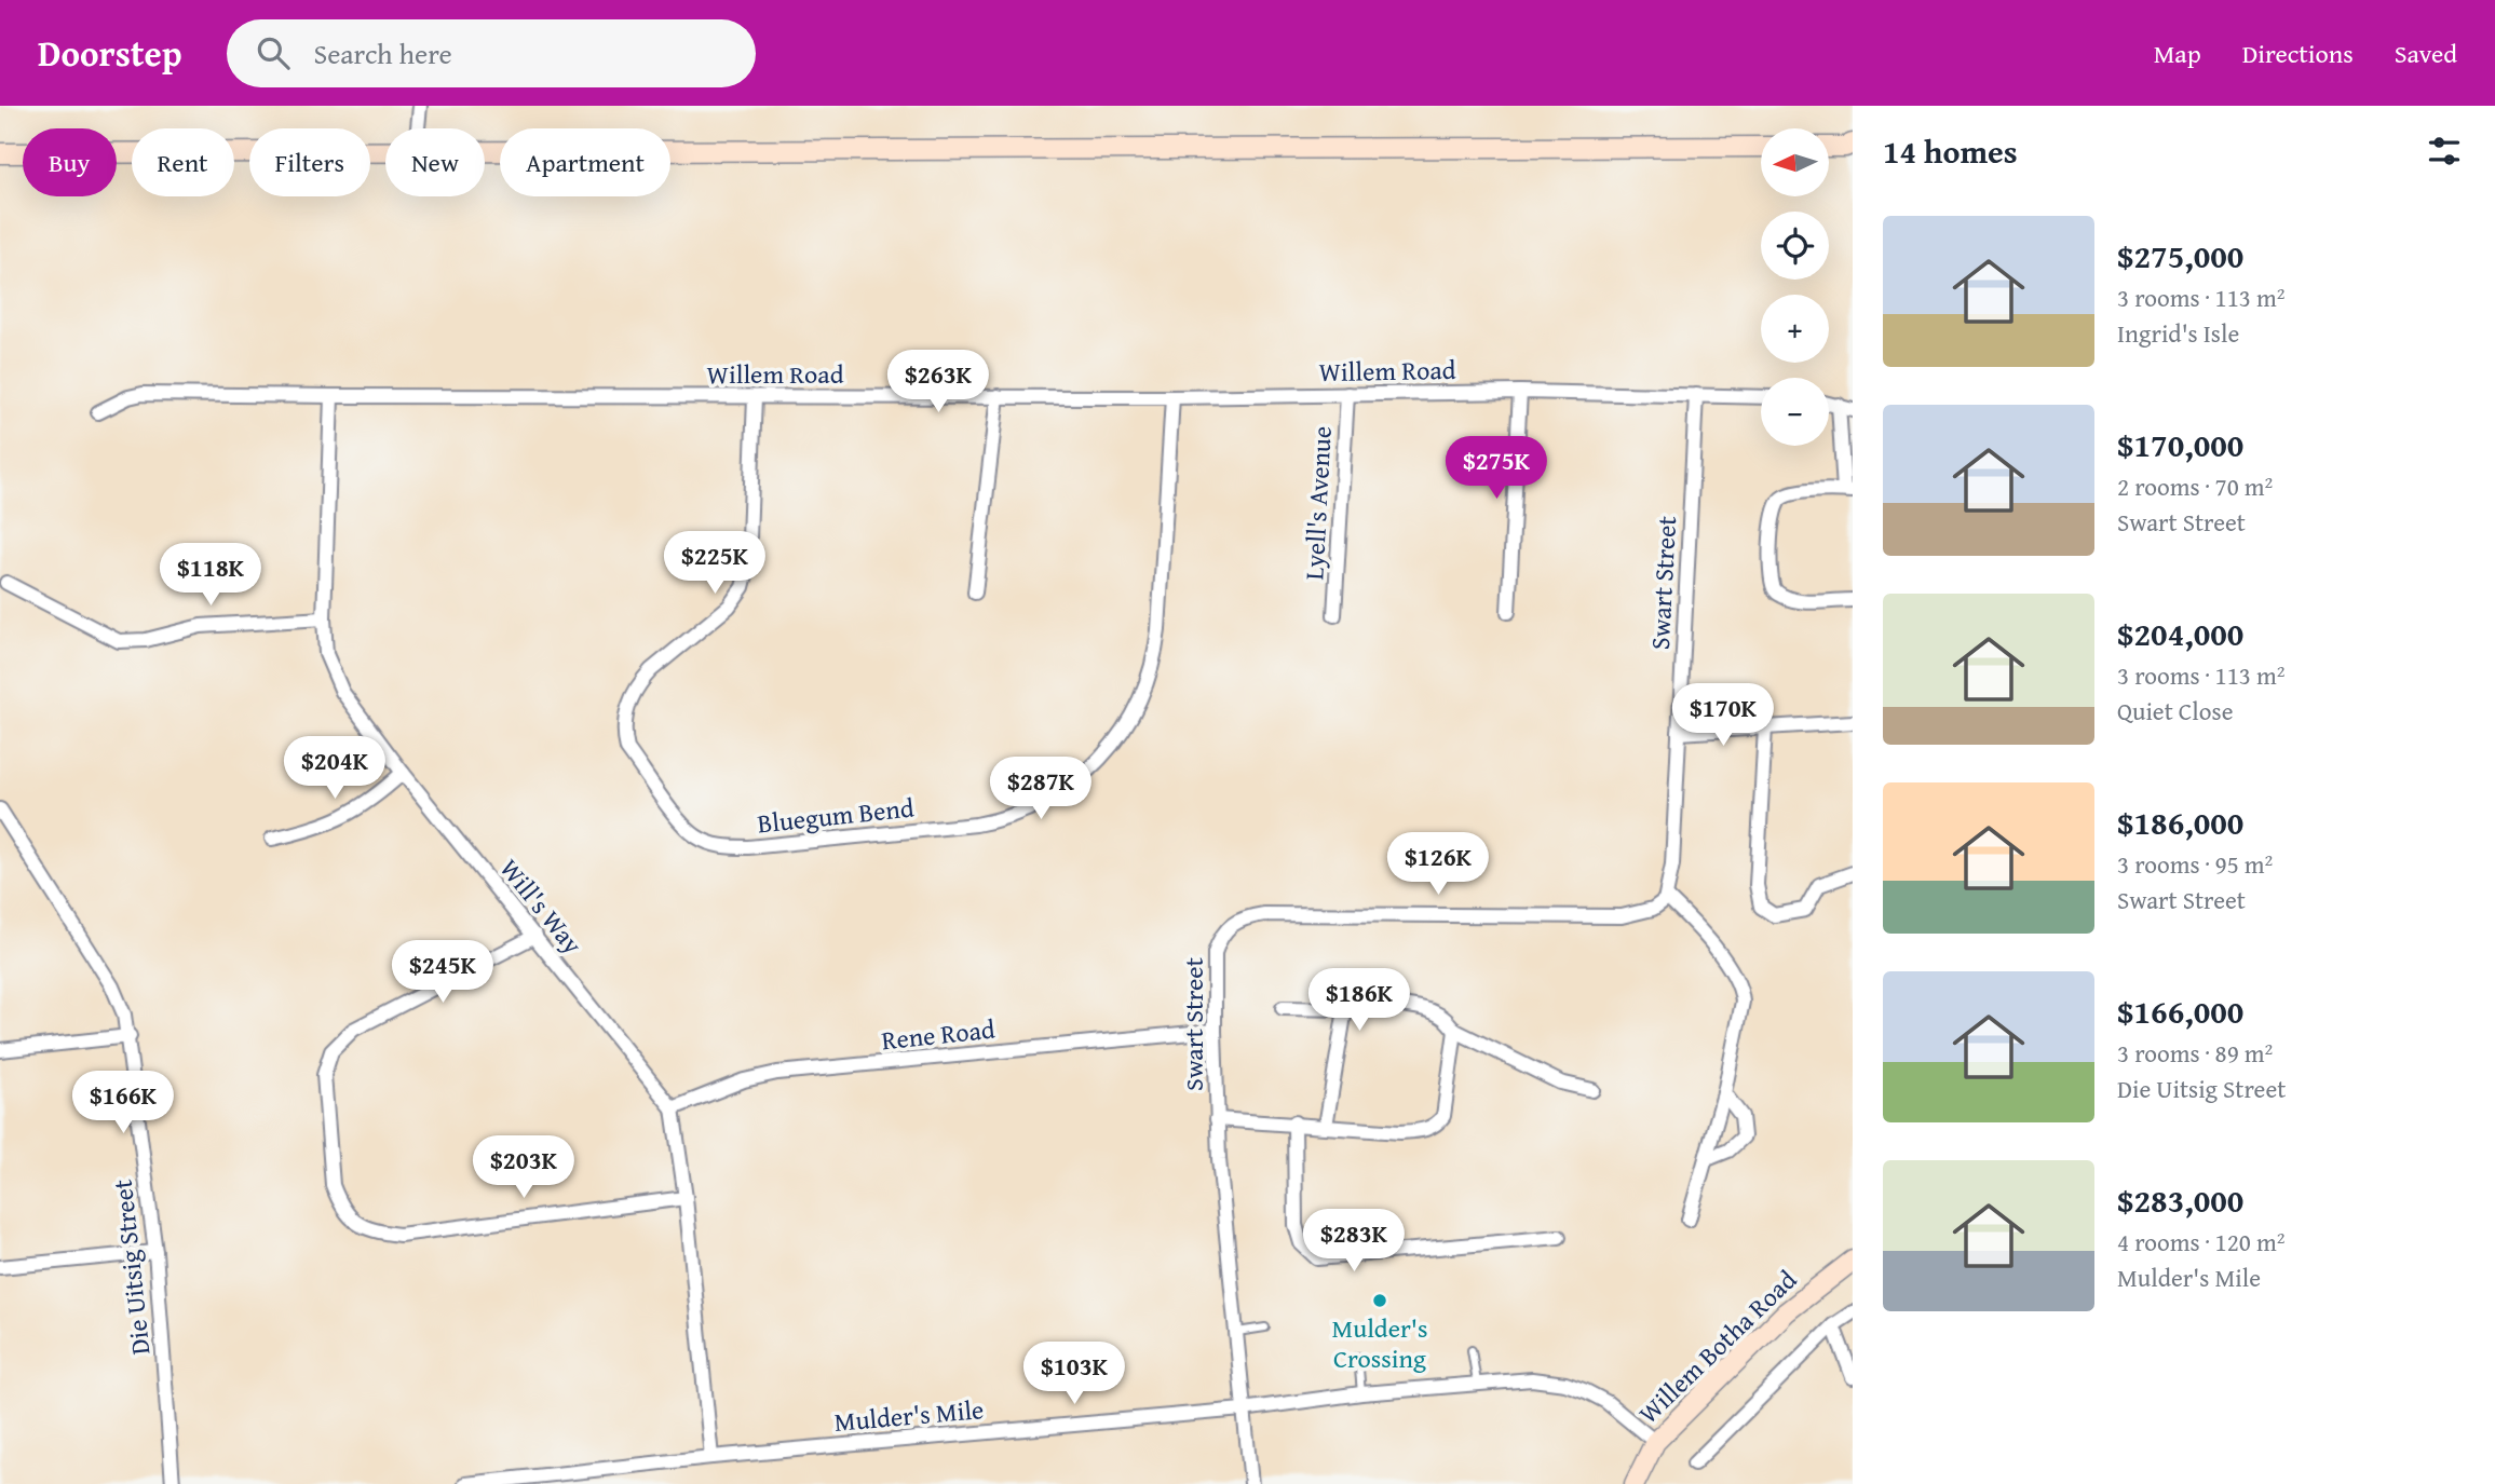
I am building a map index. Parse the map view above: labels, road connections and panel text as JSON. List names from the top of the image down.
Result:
{
  "streets": {
    "main road": ["Willem Botha Road"],
    "street": [
      "Willem Road",
      "Lyell's Avenue",
      "Swart Street",
      "Bluegum Bend",
      "Will's Way",
      "Rene Road",
      "Die Uitsig Street",
      "Mulder's Mile"
    ]
  },
  "crossings": [
    ["Willem Road", "Lyell's Avenue"],
    ["Willem Road", "Swart Street"],
    ["Willem Road", "Bluegum Bend"],
    ["Willem Road", "Will's Way"],
    ["Swart Street", "Rene Road"],
    ["Swart Street", "Mulder's Mile"],
    ["Will's Way", "Rene Road"],
    ["Willem Botha Road", "Mulder's Mile"]
  ],
  "places": ["Mulder's Crossing"],
  "north": "left",
  "page": {
    "header": "Doorstep",
    "search": "Search here",
    "nav": ["Map", "Directions", "Saved"],
    "heading": "14 homes",
    "map_buttons": ["+", "−"],
    "chip": [
      "Buy",
      "Rent",
      "Filters",
      "New",
      "Apartment"
    ],
    "list": [
      {
        "name": "$275,000",
        "note": "3 rooms · 113 m² · Ingrid's Isle"
      },
      {
        "name": "$170,000",
        "note": "2 rooms · 70 m² · Swart Street"
      },
      {
        "name": "$204,000",
        "note": "3 rooms · 113 m² · Quiet Close"
      },
      {
        "name": "$186,000",
        "note": "3 rooms · 95 m² · Swart Street"
      },
      {
        "name": "$166,000",
        "note": "3 rooms · 89 m² · Die Uitsig Street"
      },
      {
        "name": "$283,000",
        "note": "4 rooms · 120 m² · Mulder's Mile"
      }
    ],
    "price": [
      "$263K",
      "$275K",
      "$225K",
      "$118K",
      "$170K",
      "$204K",
      "$287K",
      "$126K",
      "$245K",
      "$186K",
      "$166K",
      "$203K",
      "$283K",
      "$103K"
    ]
  }
}
